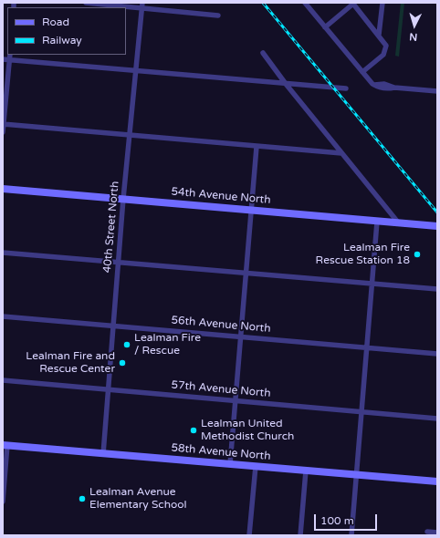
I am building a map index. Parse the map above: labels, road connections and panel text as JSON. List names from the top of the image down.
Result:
{
  "streets": {
    "main road": ["54th Avenue North", "58th Avenue North"],
    "street": ["40th Street North", "56th Avenue North", "57th Avenue North"]
  },
  "crossings": [
    ["54th Avenue North", "40th Street North"],
    ["40th Street North", "56th Avenue North"],
    ["40th Street North", "57th Avenue North"],
    ["40th Street North", "58th Avenue North"]
  ],
  "places": [
    "Lealman Fire Rescue Station 18",
    "Lealman Fire / Rescue",
    "Lealman Fire and Rescue Center",
    "Lealman United Methodist Church",
    "Lealman Avenue Elementary School"
  ],
  "legend": ["Road", "Railway"],
  "scale_bar": "100 m",
  "north": "bottom"
}
